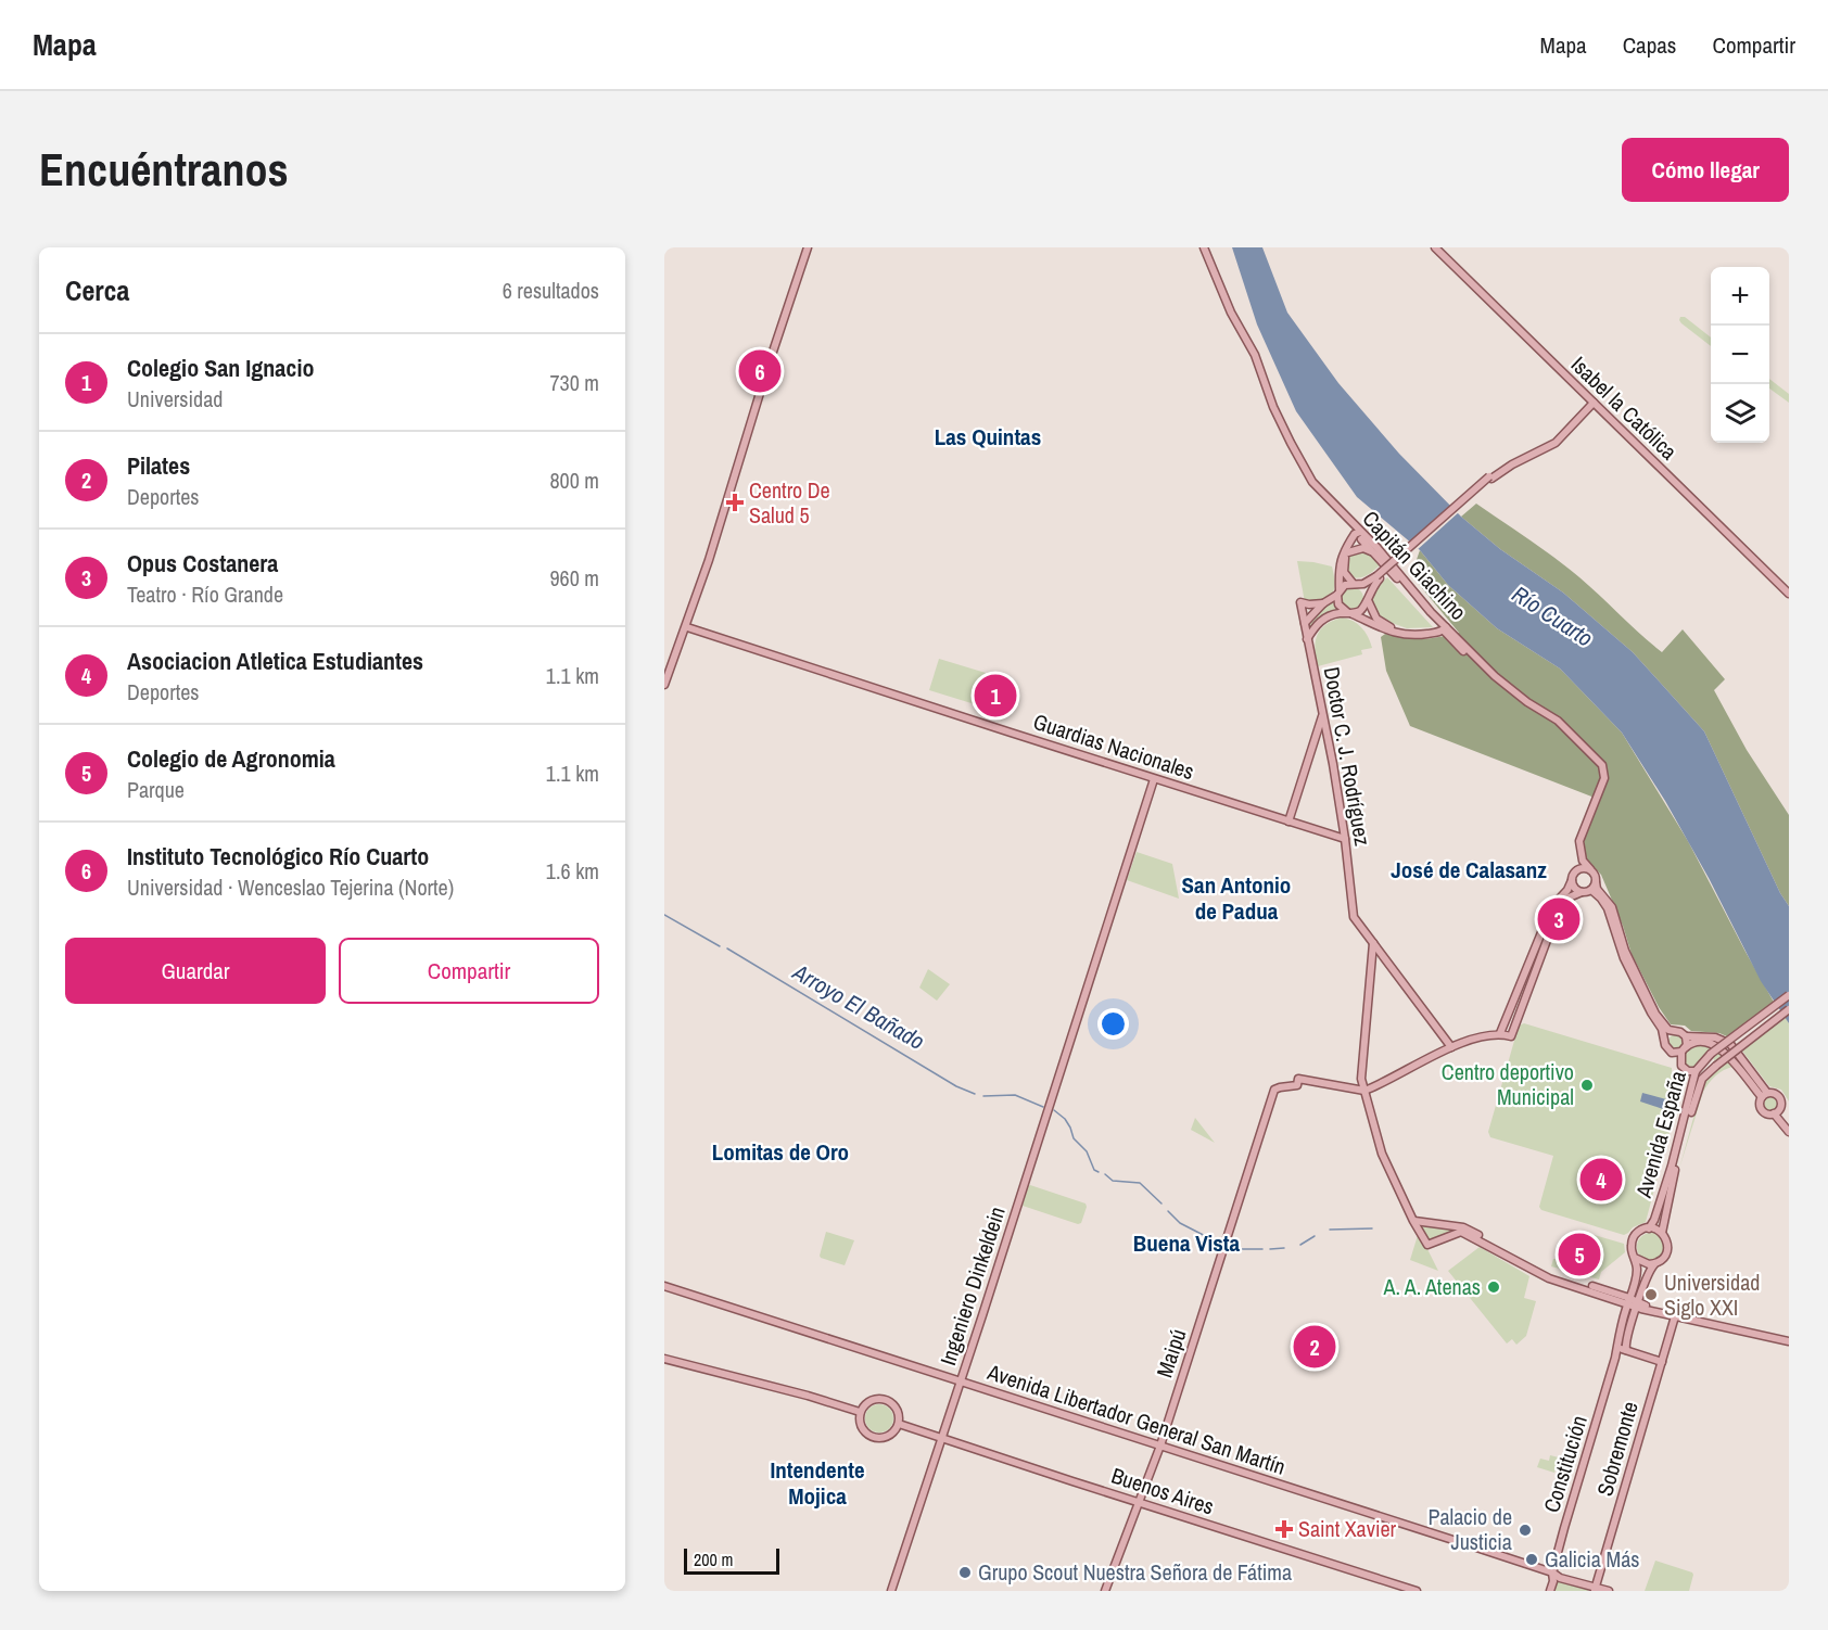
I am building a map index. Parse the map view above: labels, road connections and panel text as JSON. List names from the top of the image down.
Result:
{
  "streets": {
    "main road": [
      "Isabel la Católica",
      "Capitán Giachino",
      "Guardias Nacionales",
      "Doctor C. J. Rodríguez",
      "Avenida España",
      "Ingeniero Dinkeldein",
      "Maipú",
      "Avenida Libertador General San Martín",
      "Sobremonte",
      "Constitución",
      "Buenos Aires"
    ]
  },
  "crossings": [
    ["Guardias Nacionales", "Doctor C. J. Rodríguez"],
    ["Guardias Nacionales", "Ingeniero Dinkeldein"],
    ["Ingeniero Dinkeldein", "Avenida Libertador General San Martín"],
    ["Ingeniero Dinkeldein", "Buenos Aires"],
    ["Maipú", "Avenida Libertador General San Martín"],
    ["Maipú", "Buenos Aires"],
    ["Avenida Libertador General San Martín", "Sobremonte"],
    ["Avenida Libertador General San Martín", "Constitución"]
  ],
  "districts": [
    "Las Quintas",
    "José de Calasanz",
    "San Antonio de Padua",
    "Lomitas de Oro",
    "Buena Vista",
    "Intendente Mojica"
  ],
  "water": ["Río Cuarto", "Arroyo El Bañado"],
  "places": {
    "health": ["Centro De Salud 5", "Saint Xavier"],
    "other": [
      "Centro deportivo Municipal",
      "A. A. Atenas",
      "Universidad Siglo XXI",
      "Palacio de Justicia",
      "Galicia Más",
      "Grupo Scout Nuestra Señora de Fátima"
    ]
  },
  "scale_bar": "200 m",
  "page": {
    "header": "Mapa",
    "nav": ["Mapa", "Capas", "Compartir"],
    "buttons": [
      "Cómo llegar",
      ["Guardar", "Compartir"]
    ],
    "title": "Encuéntranos",
    "heading": ["Cerca", "6 resultados"],
    "map_buttons": ["+", "−"],
    "list": [
      {
        "mark": "1",
        "name": "Colegio San Ignacio",
        "note": "Universidad",
        "value": "730 m"
      },
      {
        "mark": "2",
        "name": "Pilates",
        "note": "Deportes",
        "value": "800 m"
      },
      {
        "mark": "3",
        "name": "Opus Costanera",
        "note": "Teatro · Río Grande",
        "value": "960 m"
      },
      {
        "mark": "4",
        "name": "Asociacion Atletica Estudiantes",
        "note": "Deportes",
        "value": "1.1 km"
      },
      {
        "mark": "5",
        "name": "Colegio de Agronomia",
        "note": "Parque",
        "value": "1.1 km"
      },
      {
        "mark": "6",
        "name": "Instituto Tecnológico Río Cuarto",
        "note": "Universidad · Wenceslao Tejerina (Norte)",
        "value": "1.6 km"
      }
    ],
    "pins": [
      "6",
      "1",
      "3",
      "4",
      "5",
      "2"
    ],
    "scale": "200 m"
  }
}
